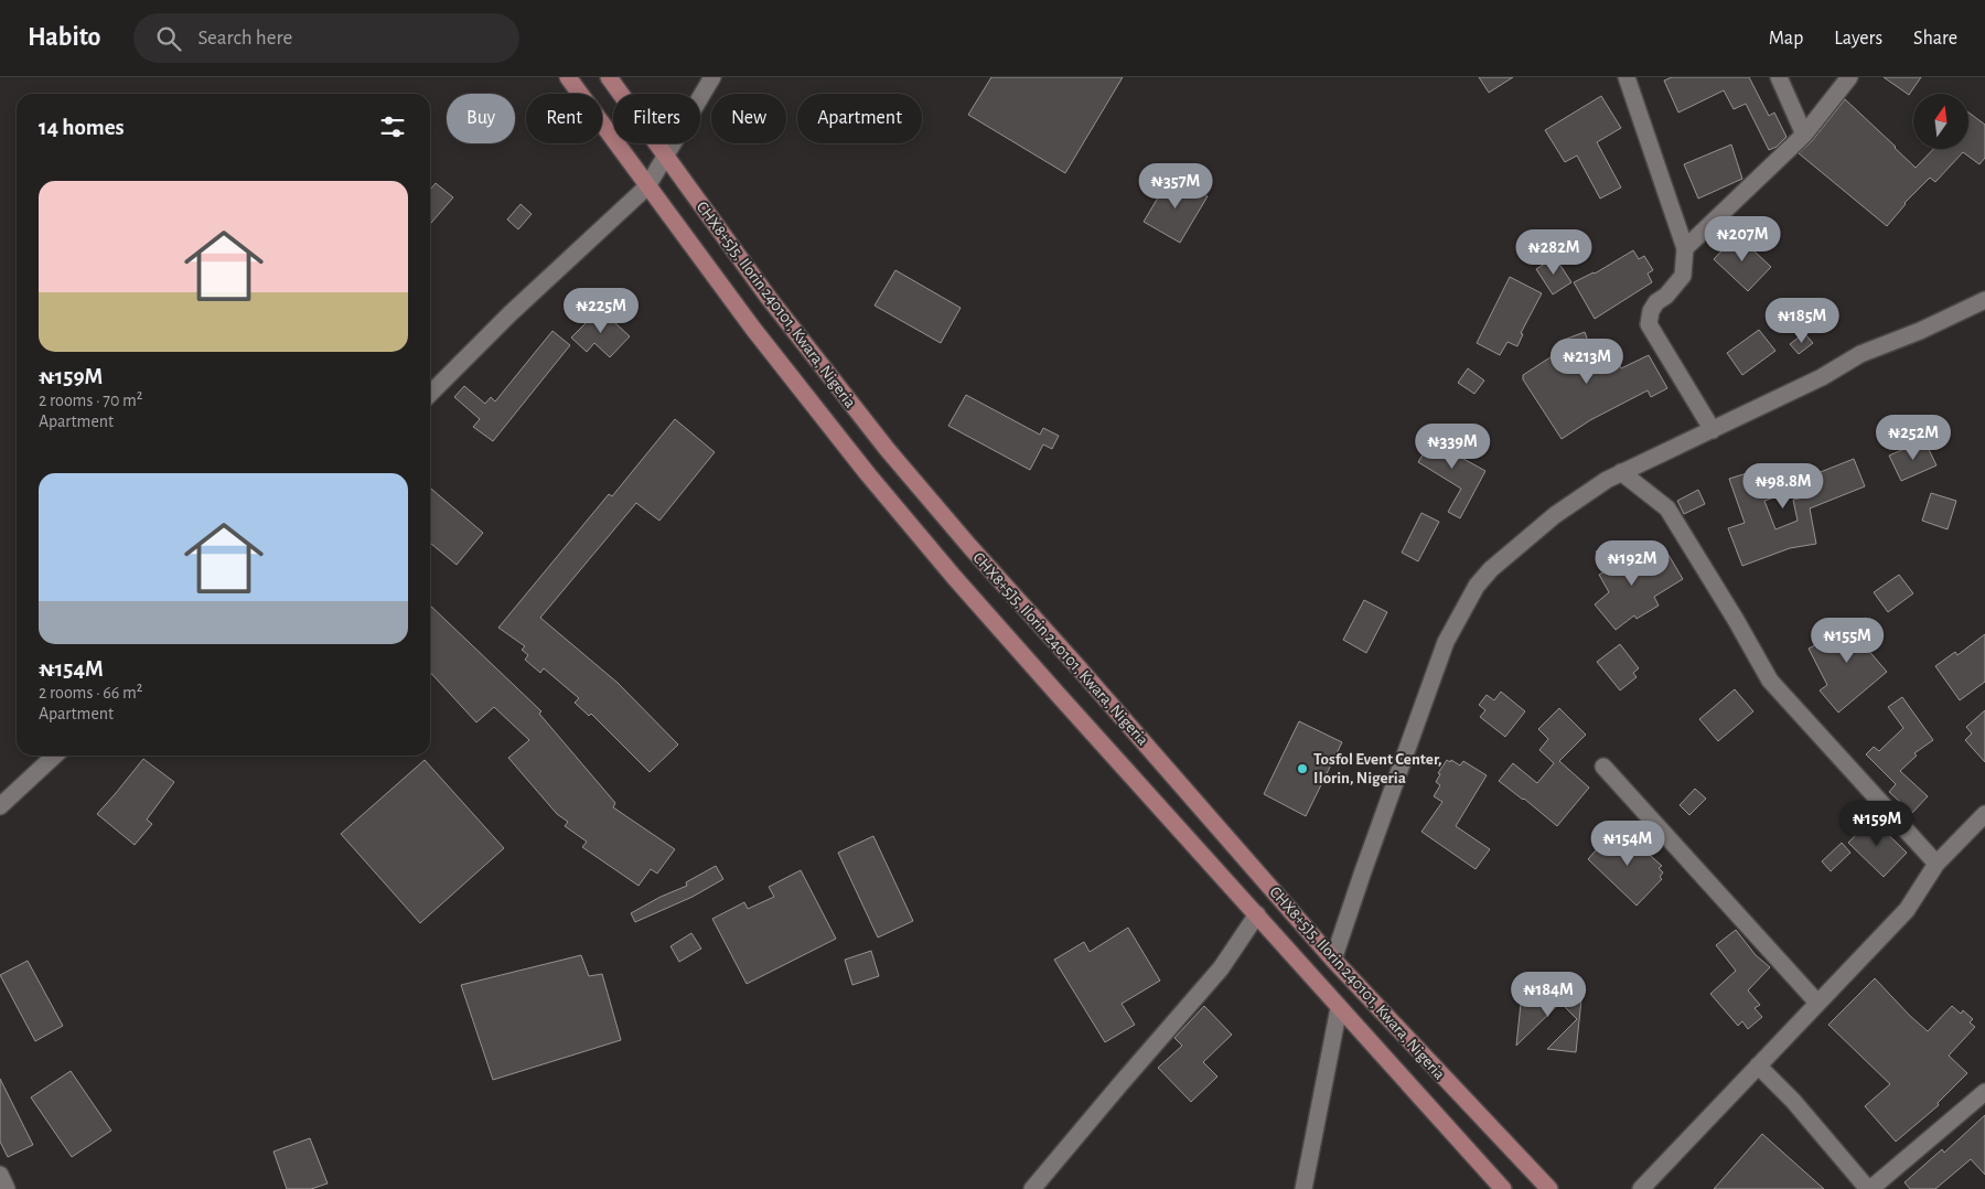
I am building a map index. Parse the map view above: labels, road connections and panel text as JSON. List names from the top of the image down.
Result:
{
  "streets": {
    "main road": ["CHX8+5J5, Ilorin 240101, Kwara, Nigeria"]
  },
  "places": ["Tosfol Event Center, Ilorin, Nigeria"],
  "north": "top",
  "page": {
    "header": "Habito",
    "search": "Search here",
    "nav": ["Map", "Layers", "Share"],
    "chip": [
      "Buy",
      "Rent",
      "Filters",
      "New",
      "Apartment"
    ],
    "heading": "14 homes",
    "list": [
      {
        "name": "₦159M",
        "note": "2 rooms · 70 m² · Apartment"
      },
      {
        "name": "₦154M",
        "note": "2 rooms · 66 m² · Apartment"
      }
    ],
    "price": [
      "₦357M",
      "₦207M",
      "₦282M",
      "₦225M",
      "₦185M",
      "₦213M",
      "₦252M",
      "₦339M",
      "₦98.8M",
      "₦192M",
      "₦155M",
      "₦159M",
      "₦154M",
      "₦184M"
    ]
  }
}
